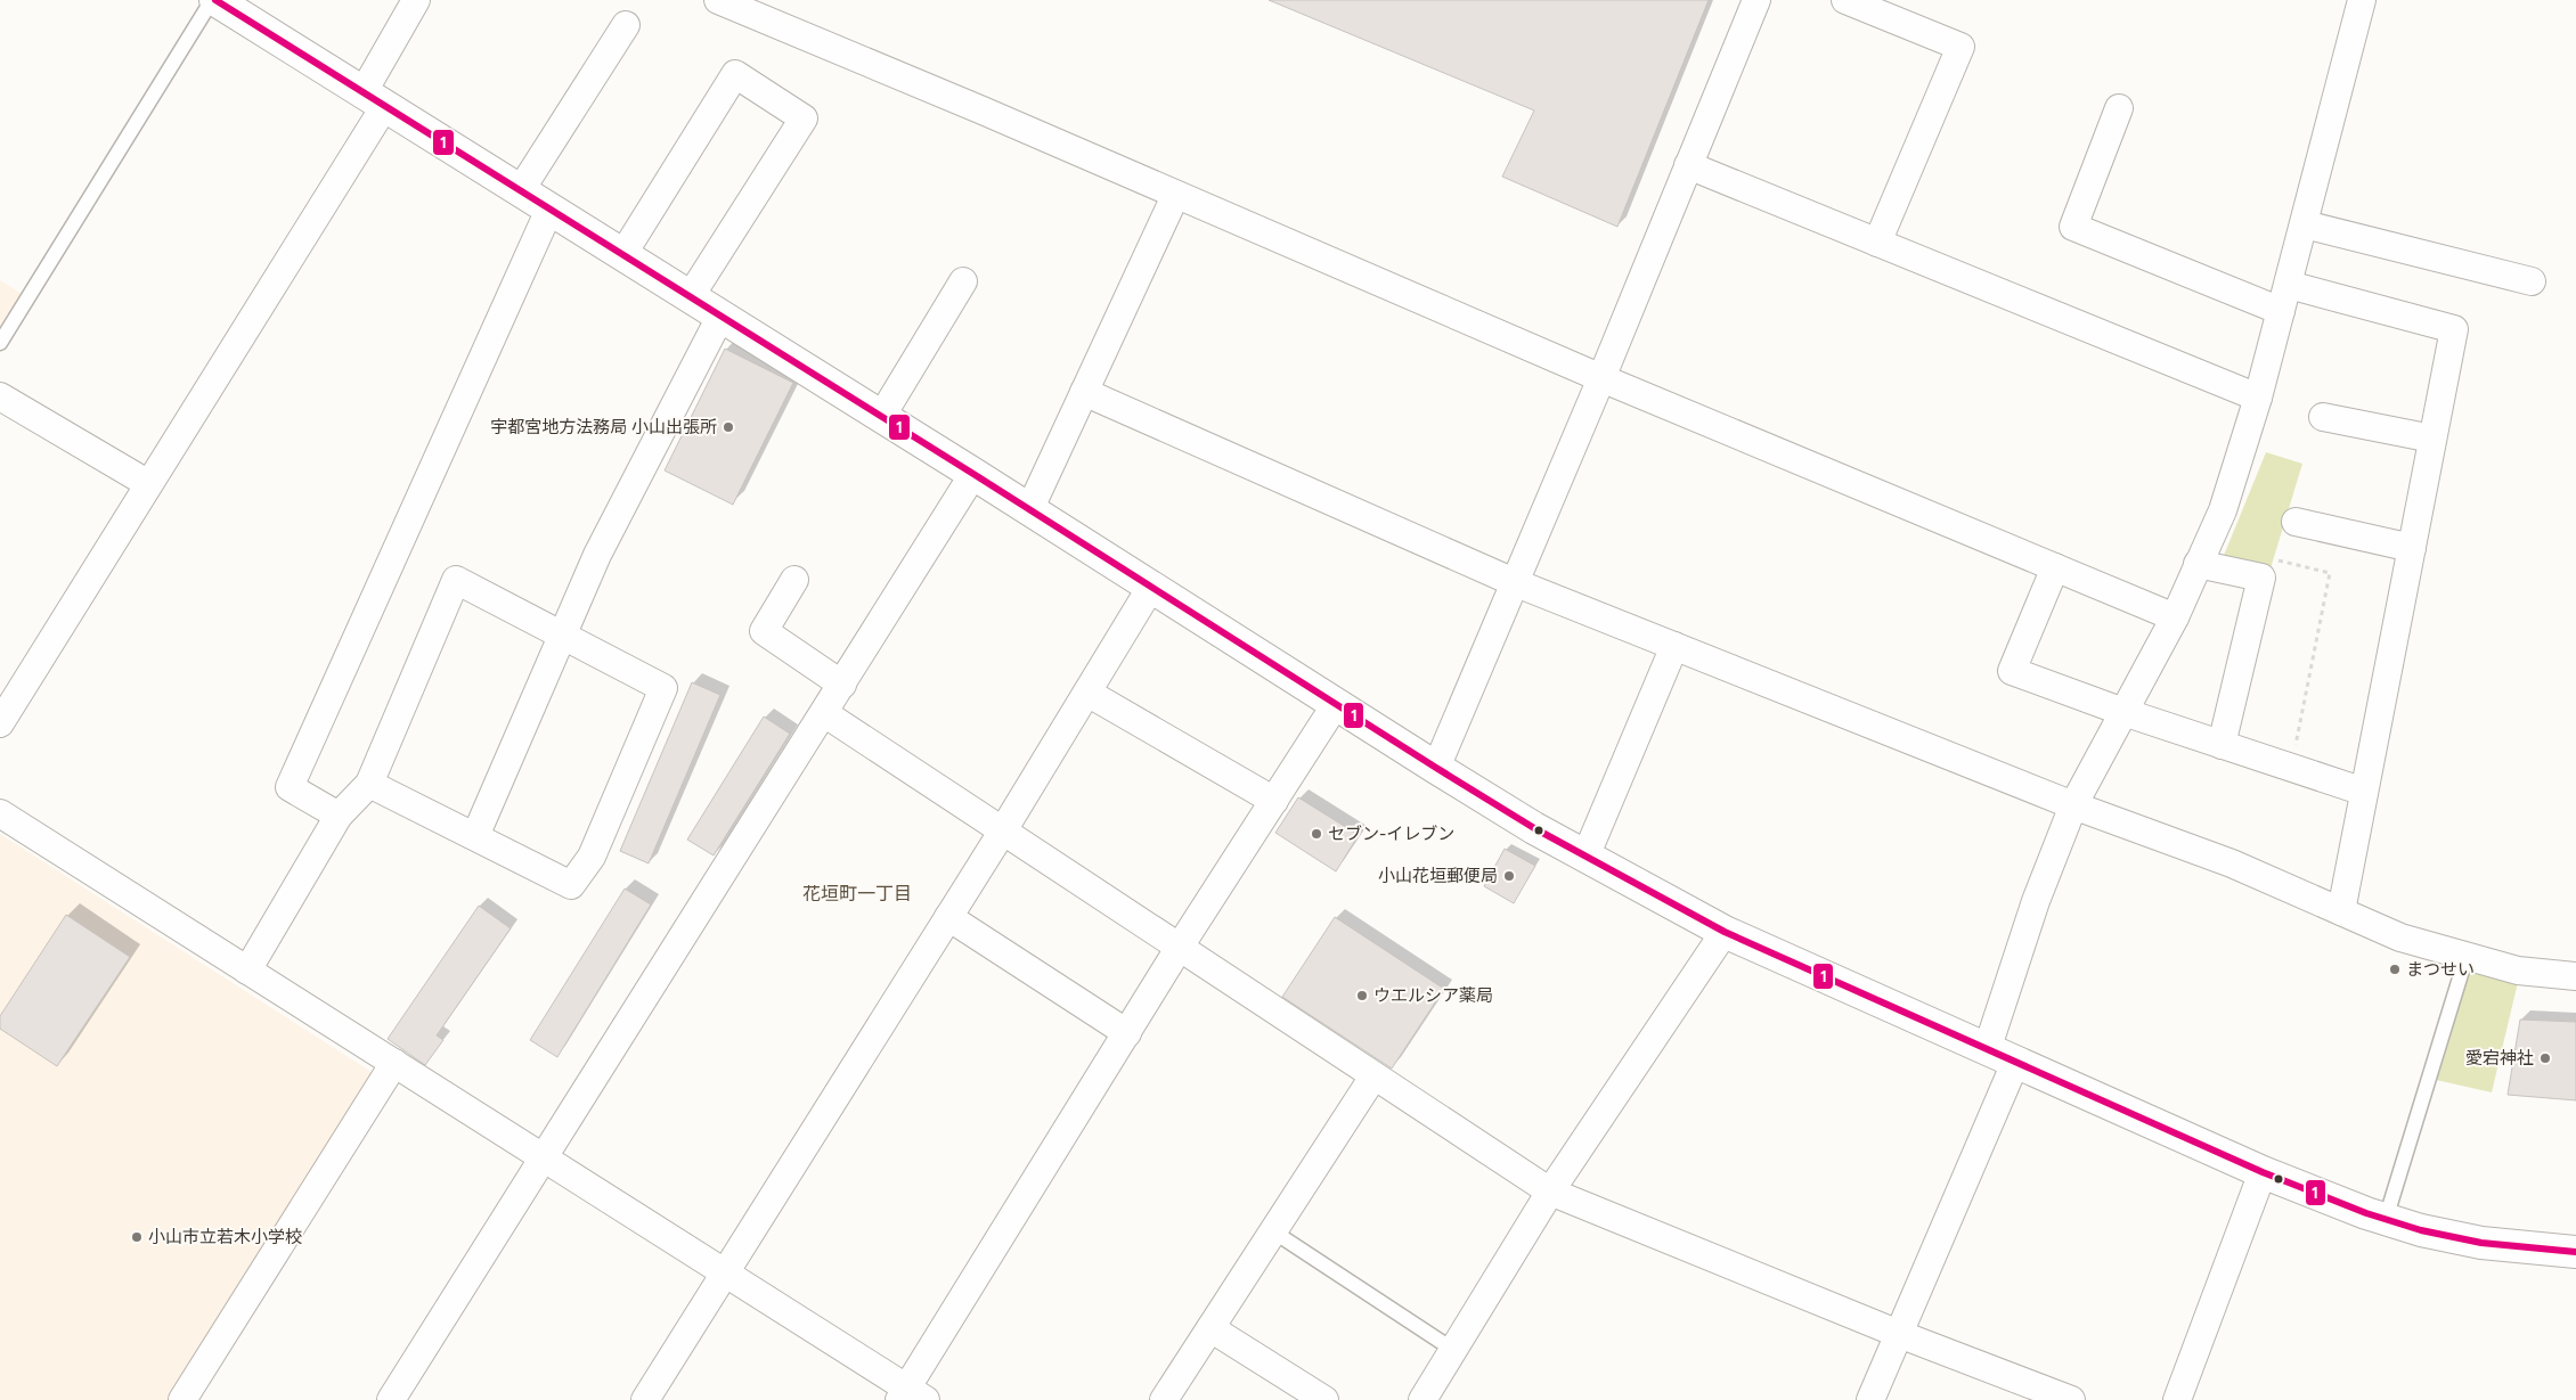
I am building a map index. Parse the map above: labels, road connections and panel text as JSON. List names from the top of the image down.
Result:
{
  "districts": ["花垣町一丁目"],
  "places": [
    "宇都宮地方法務局 小山出張所",
    "セブン-イレブン",
    "小山花垣郵便局",
    "まつせい",
    "ウエルシア薬局",
    "愛宕神社",
    "小山市立若木小学校"
  ],
  "lines": ["transit line 1"]
}
